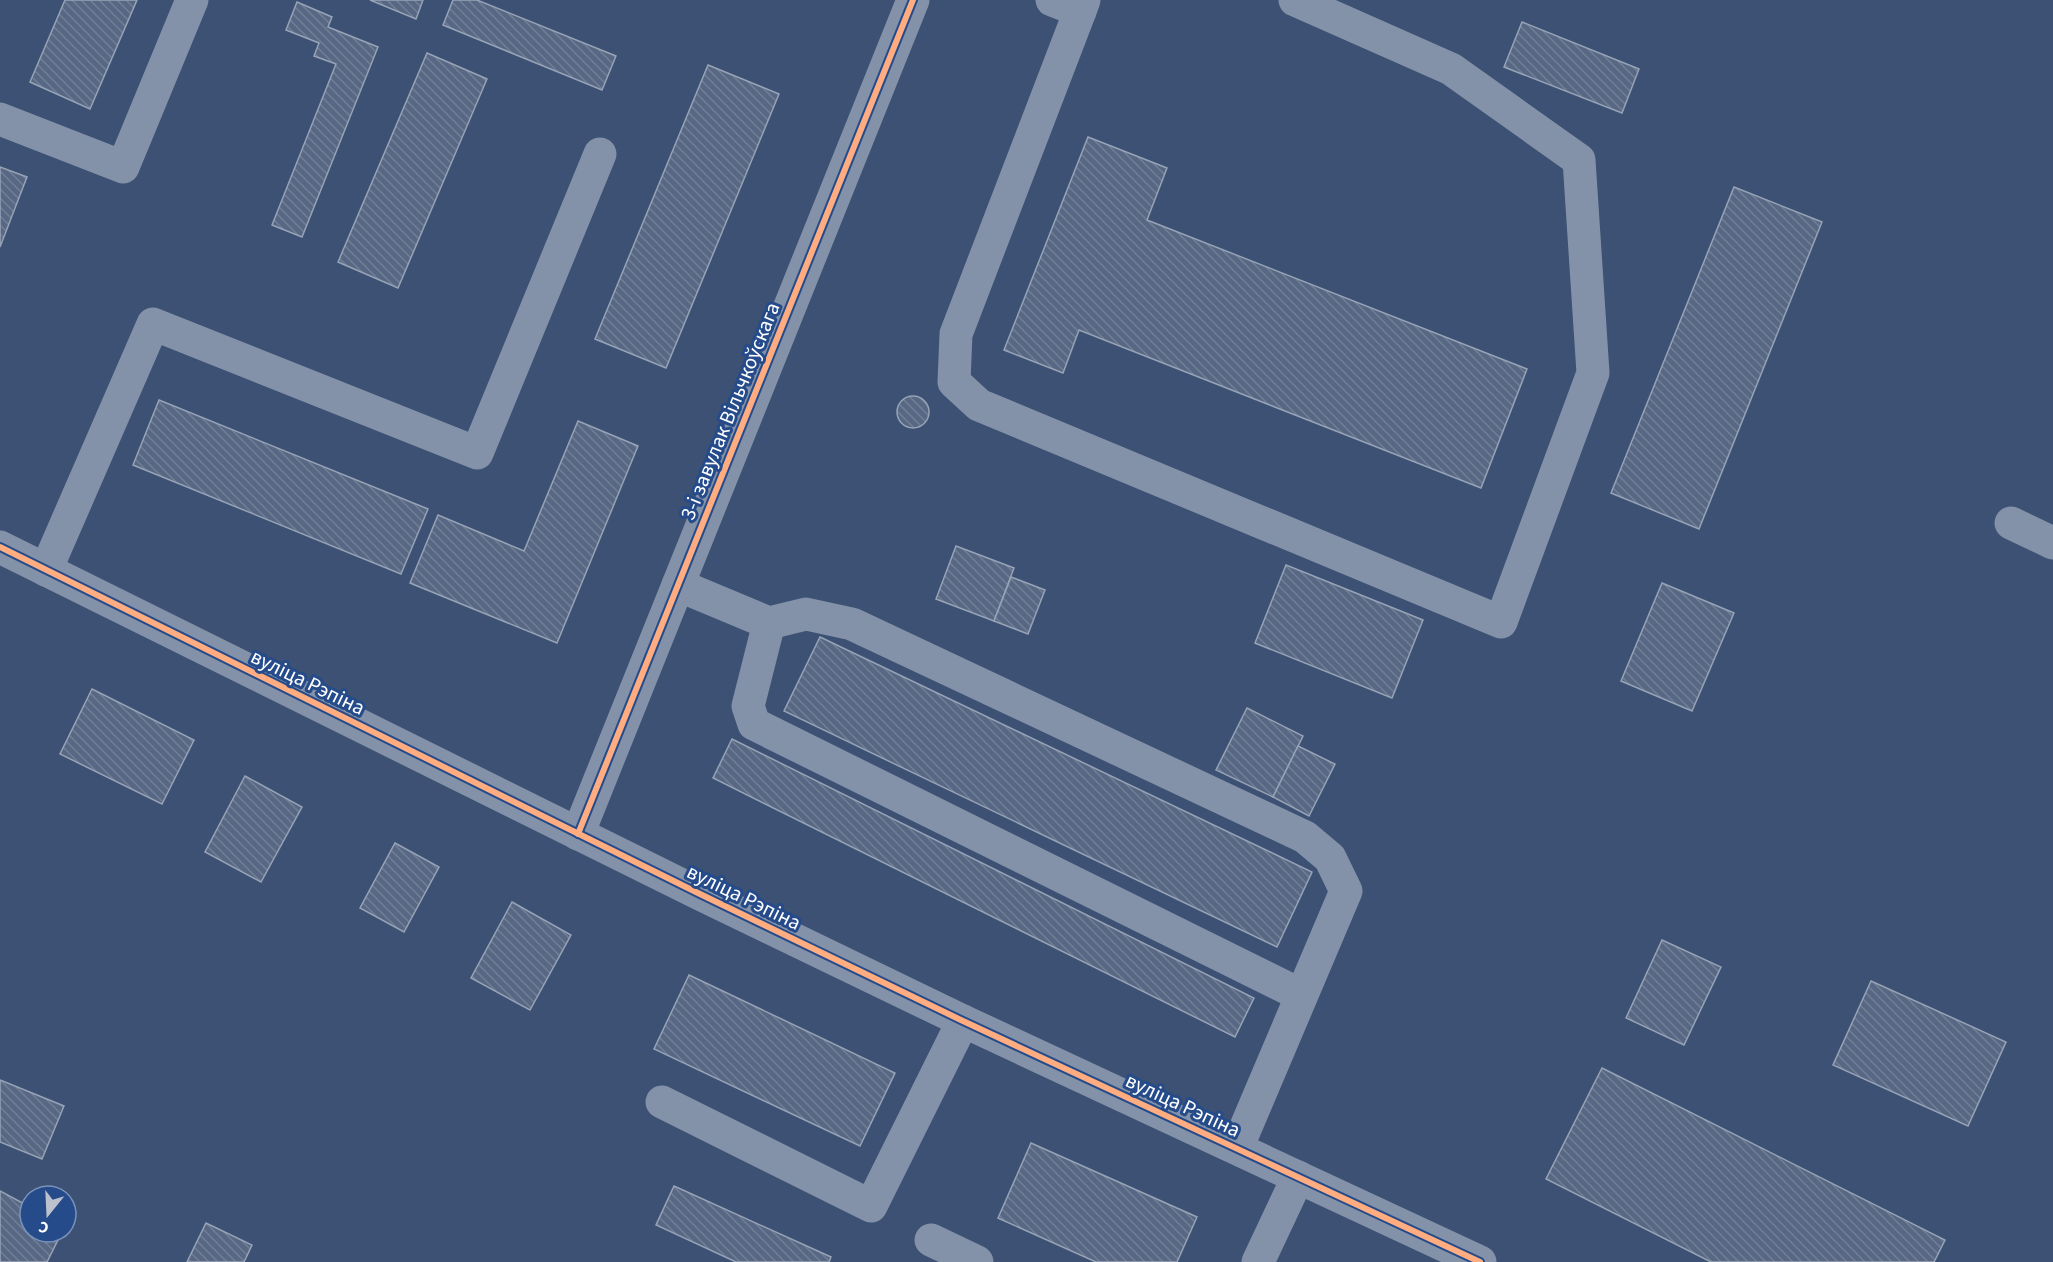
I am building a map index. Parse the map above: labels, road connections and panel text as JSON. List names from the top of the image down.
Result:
{
  "streets": {
    "street": ["3-і завулак Вільчкоўскага", "вуліца Рэпіна"]
  },
  "crossings": [
    ["3-і завулак Вільчкоўскага", "вуліца Рэпіна"]
  ],
  "north": "bottom"
}
